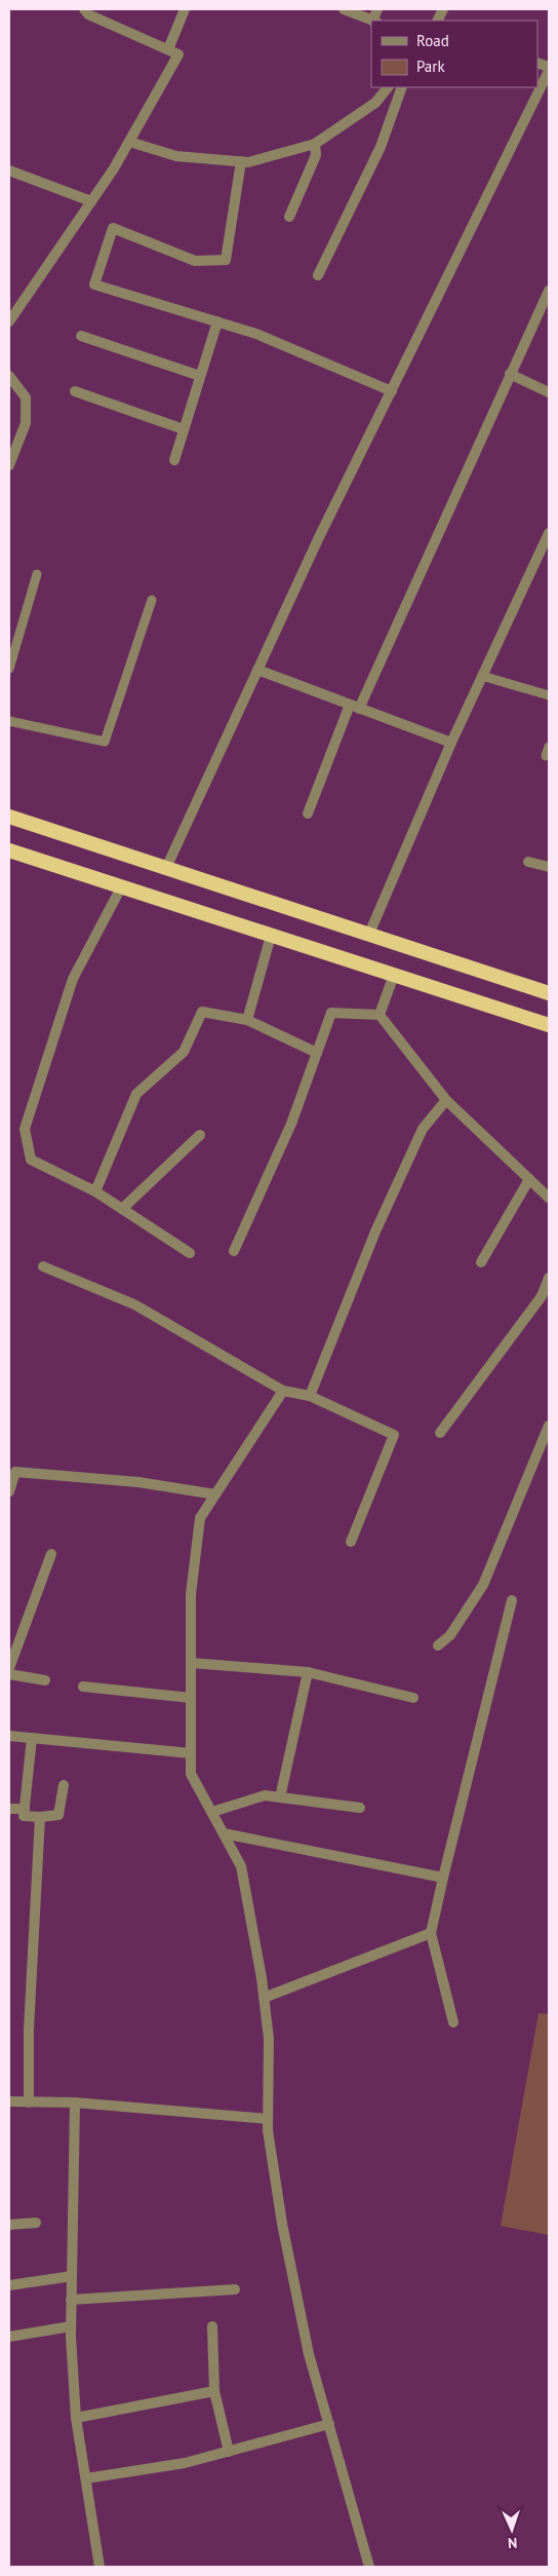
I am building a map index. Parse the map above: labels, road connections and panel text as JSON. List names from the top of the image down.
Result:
{
  "legend": ["Road", "Park"],
  "north": "bottom"
}
